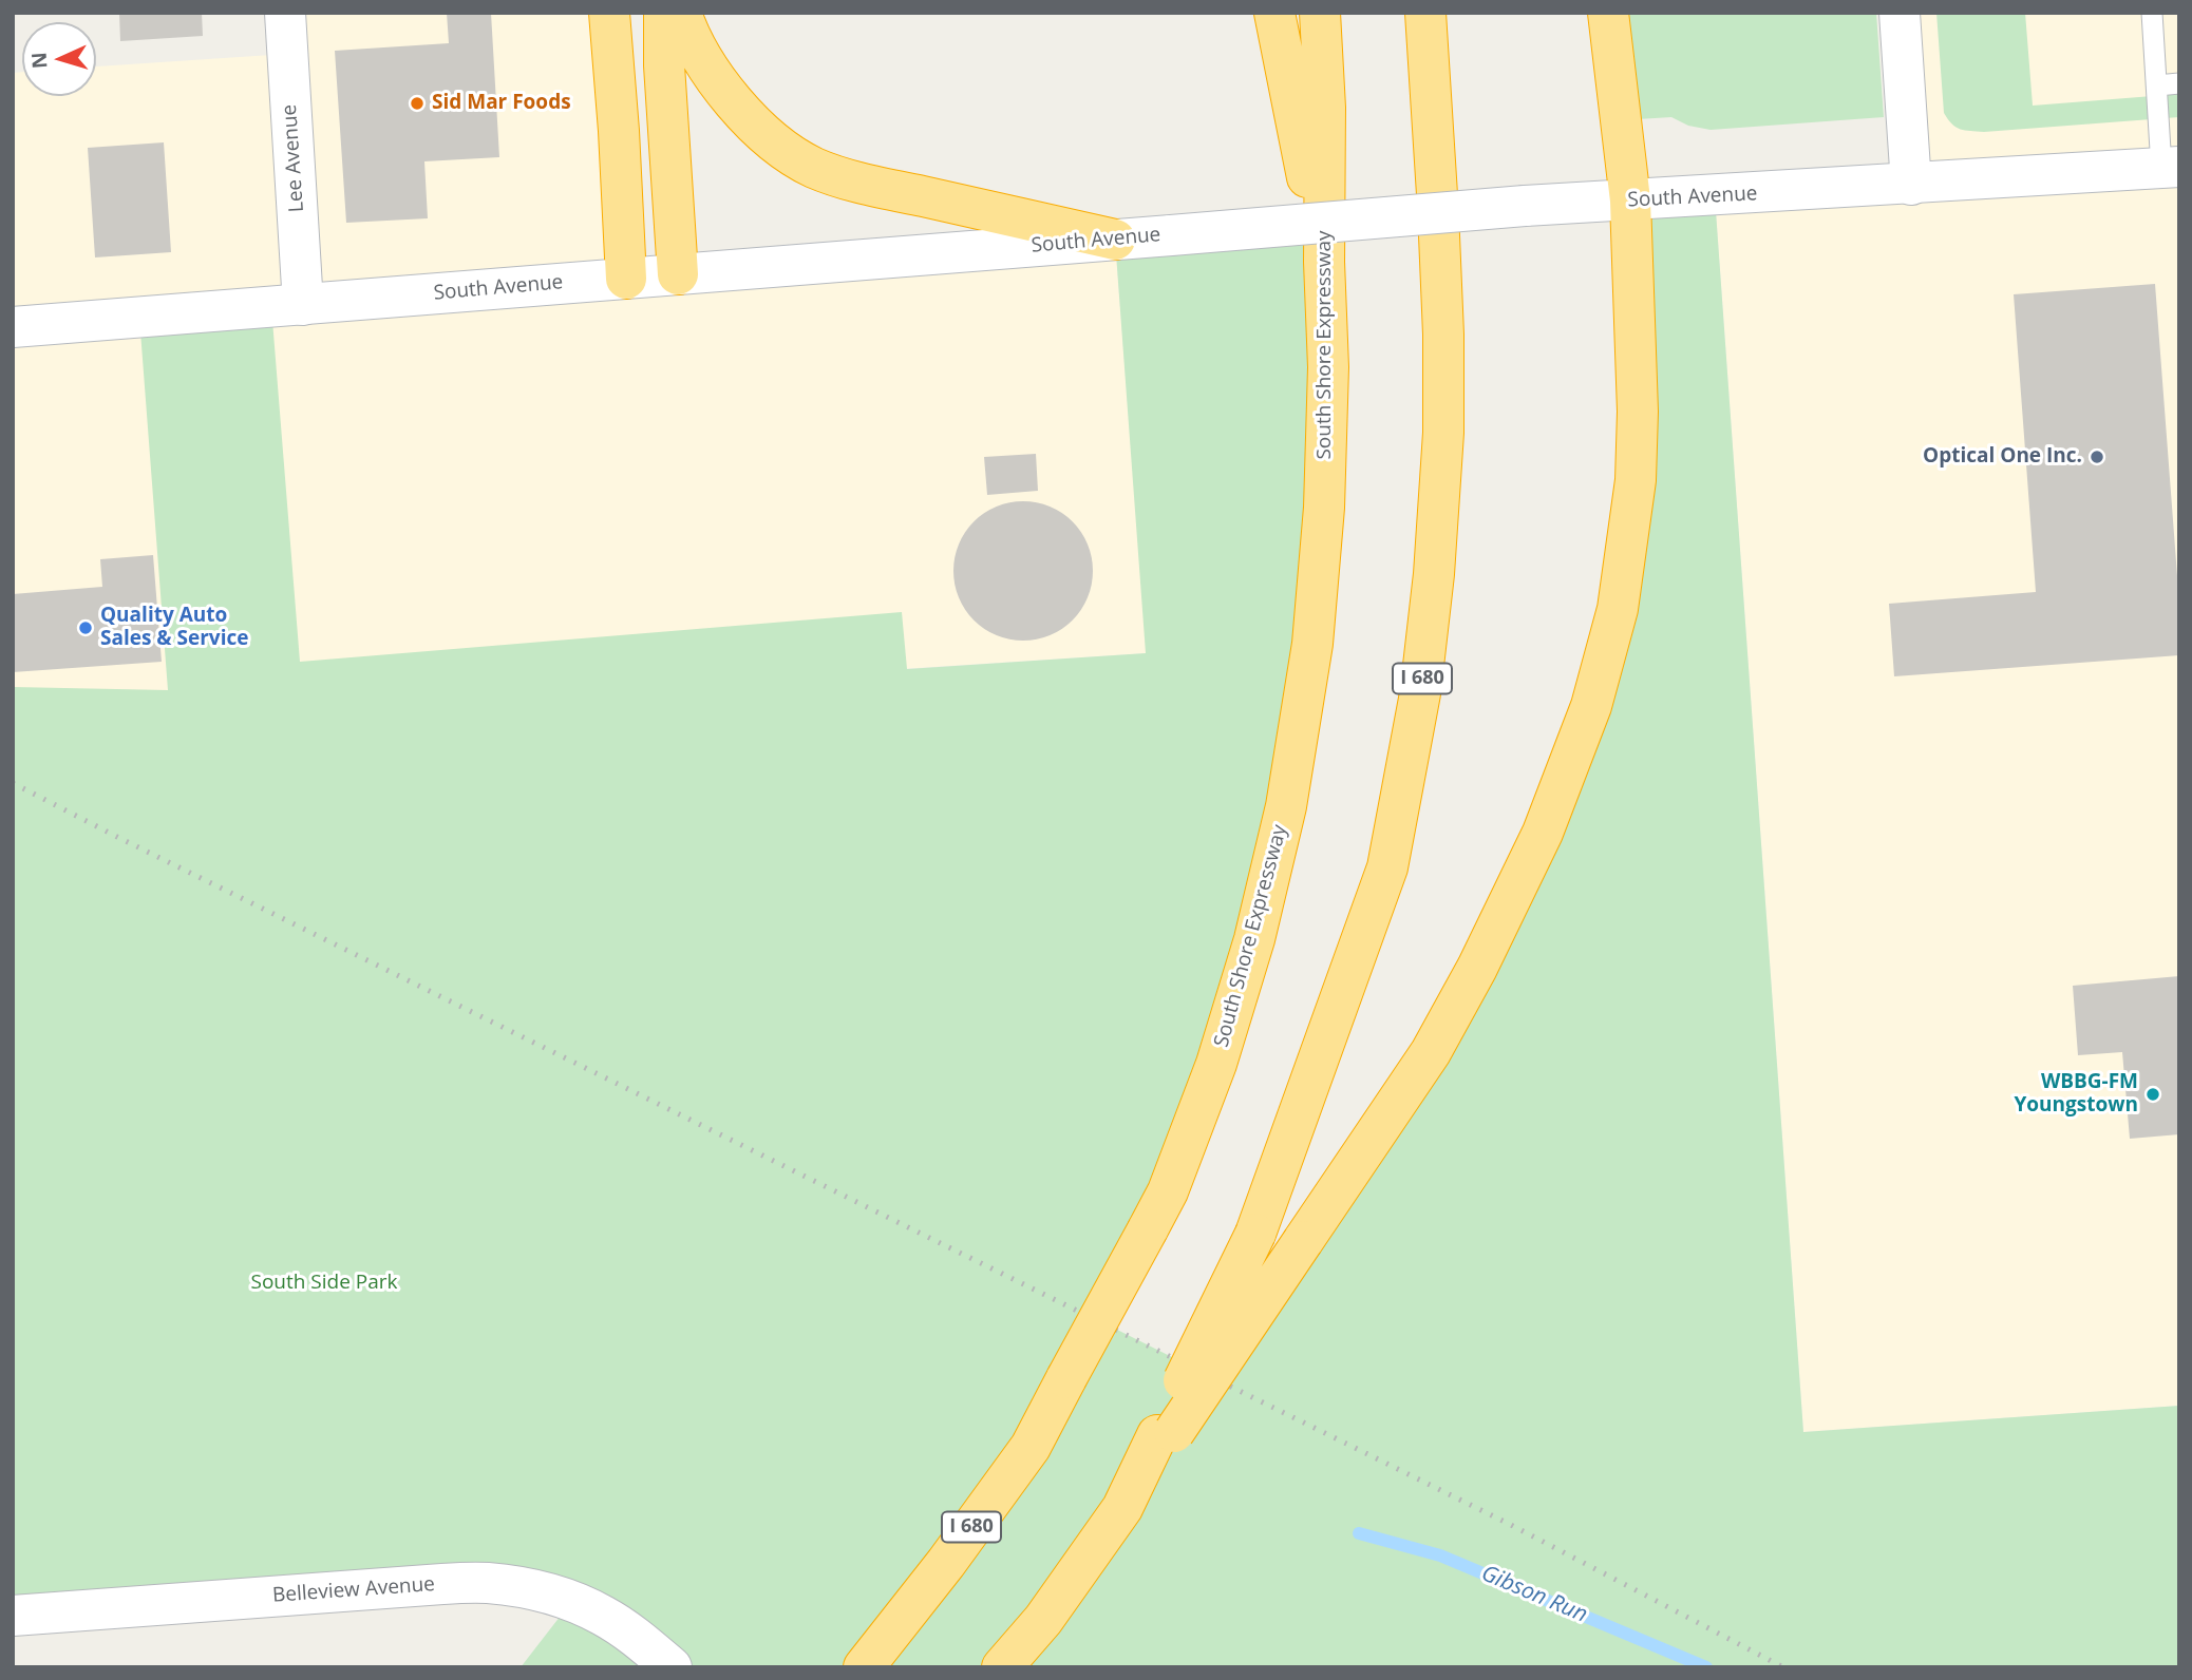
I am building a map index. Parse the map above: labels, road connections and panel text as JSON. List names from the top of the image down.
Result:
{
  "streets": {
    "highway": ["South Shore Expressway", "I 680"],
    "main road": ["Lee Avenue", "South Avenue", "Belleview Avenue"]
  },
  "crossings": [
    ["Lee Avenue", "South Avenue"]
  ],
  "water": ["Gibson Run"],
  "parks": ["South Side Park"],
  "places": [
    "Sid Mar Foods",
    "Optical One Inc.",
    "Quality Auto Sales & Service",
    "WBBG-FM Youngstown"
  ],
  "north": "left"
}
